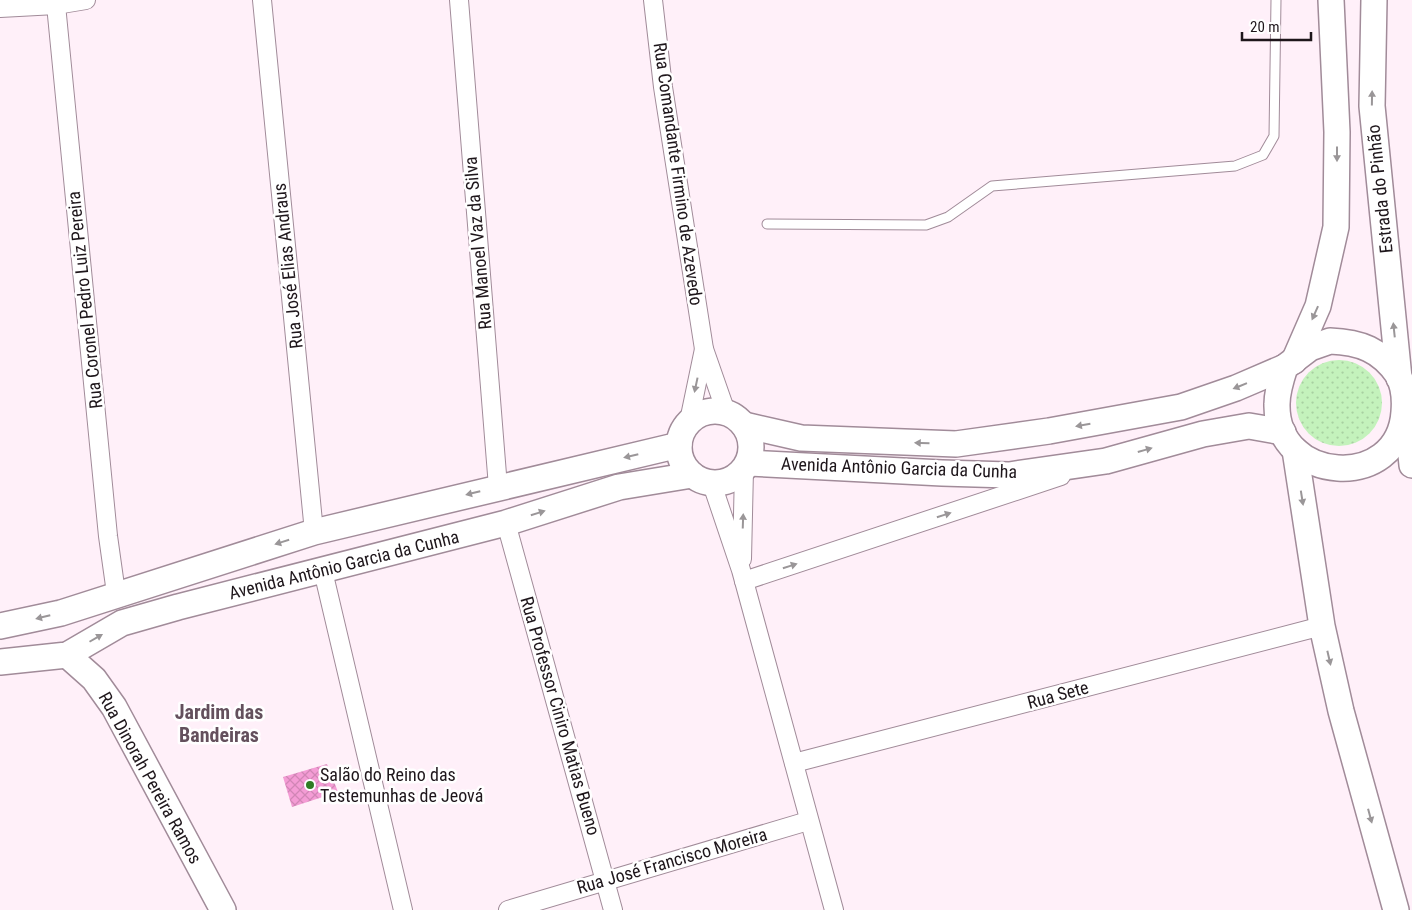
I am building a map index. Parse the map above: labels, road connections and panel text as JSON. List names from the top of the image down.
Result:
{
  "streets": {
    "street": [
      "Rua Comandante Firmino de Azevedo",
      "Estrada do Pinhão",
      "Rua Manoel Vaz da Silva",
      "Rua José Elias Andraus",
      "Rua Coronel Pedro Luiz Pereira",
      "Avenida Antônio Garcia da Cunha",
      "Rua Sete",
      "Rua Professor Ciniro Matias Bueno",
      "Rua Dinorah Pereira Ramos",
      "Rua José Francisco Moreira"
    ]
  },
  "crossings": [
    ["Estrada do Pinhão", "Avenida Antônio Garcia da Cunha"],
    ["Rua Manoel Vaz da Silva", "Avenida Antônio Garcia da Cunha"],
    ["Rua José Elias Andraus", "Avenida Antônio Garcia da Cunha"],
    ["Rua Coronel Pedro Luiz Pereira", "Avenida Antônio Garcia da Cunha"],
    ["Avenida Antônio Garcia da Cunha", "Rua Professor Ciniro Matias Bueno"],
    ["Avenida Antônio Garcia da Cunha", "Rua Dinorah Pereira Ramos"],
    ["Rua Professor Ciniro Matias Bueno", "Rua José Francisco Moreira"]
  ],
  "districts": ["Jardim das Bandeiras"],
  "places": ["Salão do Reino das Testemunhas de Jeová"],
  "scale_bar": "20 m"
}
